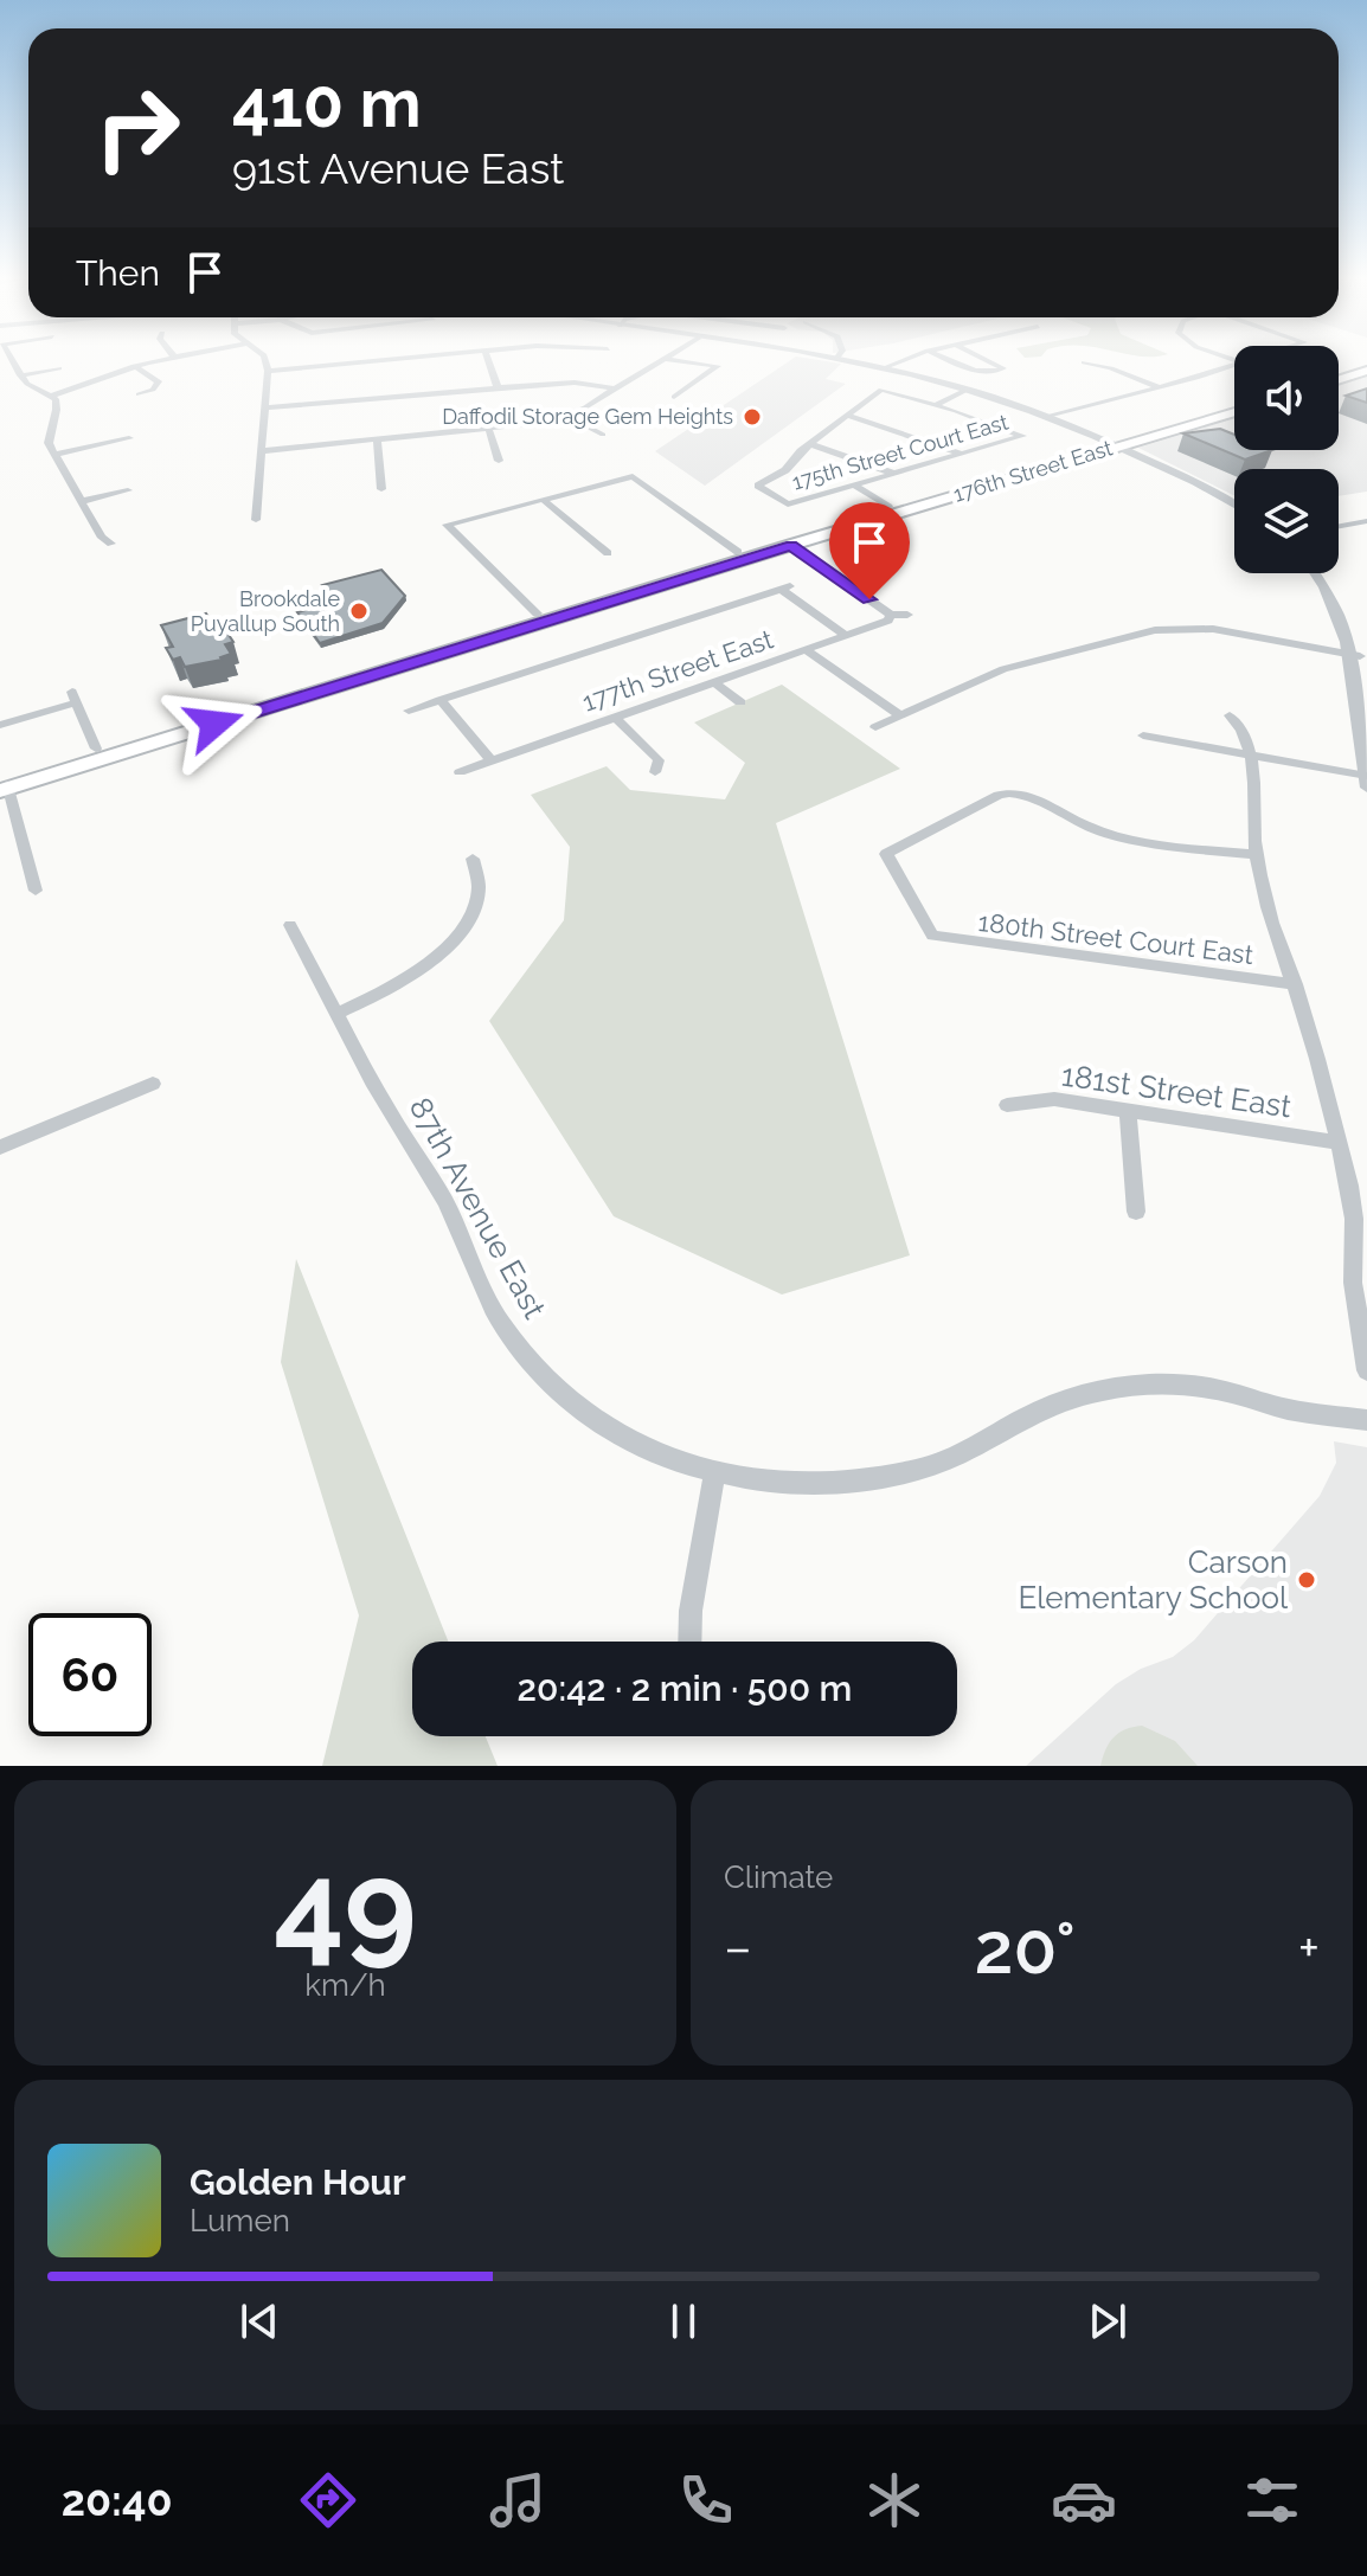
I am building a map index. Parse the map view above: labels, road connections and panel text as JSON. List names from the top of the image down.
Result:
{
  "streets": {
    "main road": ["176th Street East"],
    "street": [
      "175th Street Court East",
      "177th Street East",
      "180th Street Court East",
      "181st Street East",
      "87th Avenue East"
    ]
  },
  "places": ["Daffodil Storage Gem Heights", "Brookdale Puyallup South", "Carson Elementary School"],
  "page": {
    "turn": ["410 m", "91st Avenue East"],
    "then": "Then",
    "limit": "60",
    "trip": "20:42 · 2 min · 500 m",
    "tile": [
      ["49", "km/h"],
      "Climate"
    ],
    "heat": ["−", "20°", "+"],
    "song": ["Golden Hour", "Lumen"],
    "tabs": "20:40"
  }
}
